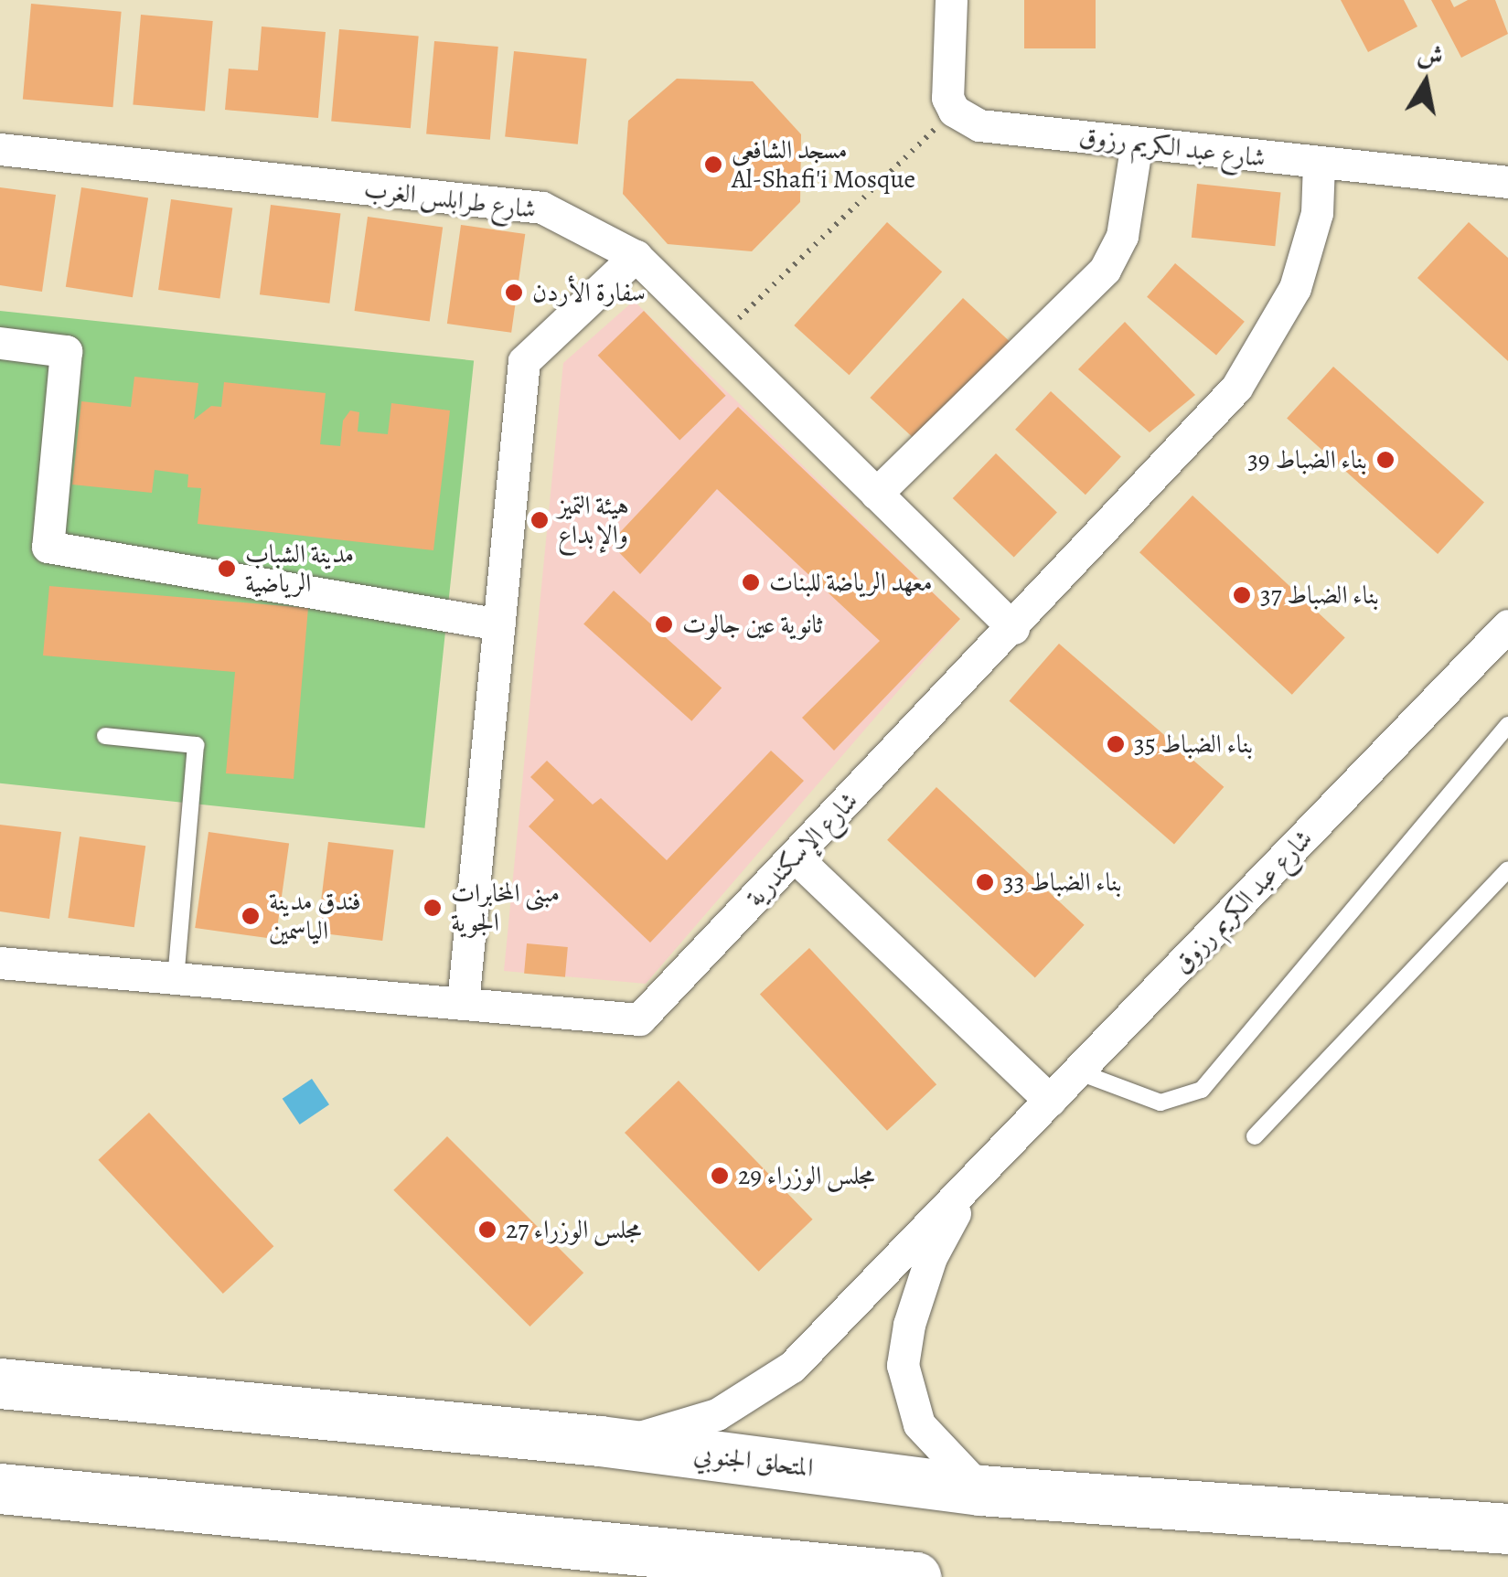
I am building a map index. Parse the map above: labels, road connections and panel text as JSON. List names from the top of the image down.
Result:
{
  "streets": {
    "highway": ["المتحلق الجنوبي"],
    "street": ["شارع عبد الكريم رزوق", "شارع طرابلس الغرب", "شارع الإسكندرية"]
  },
  "crossings": [
    ["شارع عبد الكريم رزوق", "شارع الإسكندرية"],
    ["شارع عبد الكريم رزوق", "المتحلق الجنوبي"],
    ["شارع طرابلس الغرب", "شارع الإسكندرية"]
  ],
  "places": [
    "مسجد الشافعي Al-Shafi'i Mosque",
    "سفارة الأردن",
    "بناء الضباط 39",
    "هيئة التميز والإبداع",
    "مدينة الشباب الرياضية",
    "معهد الرياضة للبنات",
    "بناء الضباط 37",
    "ثانوية عين جالوت",
    "بناء الضباط 35",
    "بناء الضباط 33",
    "مبنى المخابرات الجوية",
    "فندق مدينة الياسمين",
    "مجلس الوزراء 29",
    "مجلس الوزراء 27"
  ],
  "north": "top"
}
